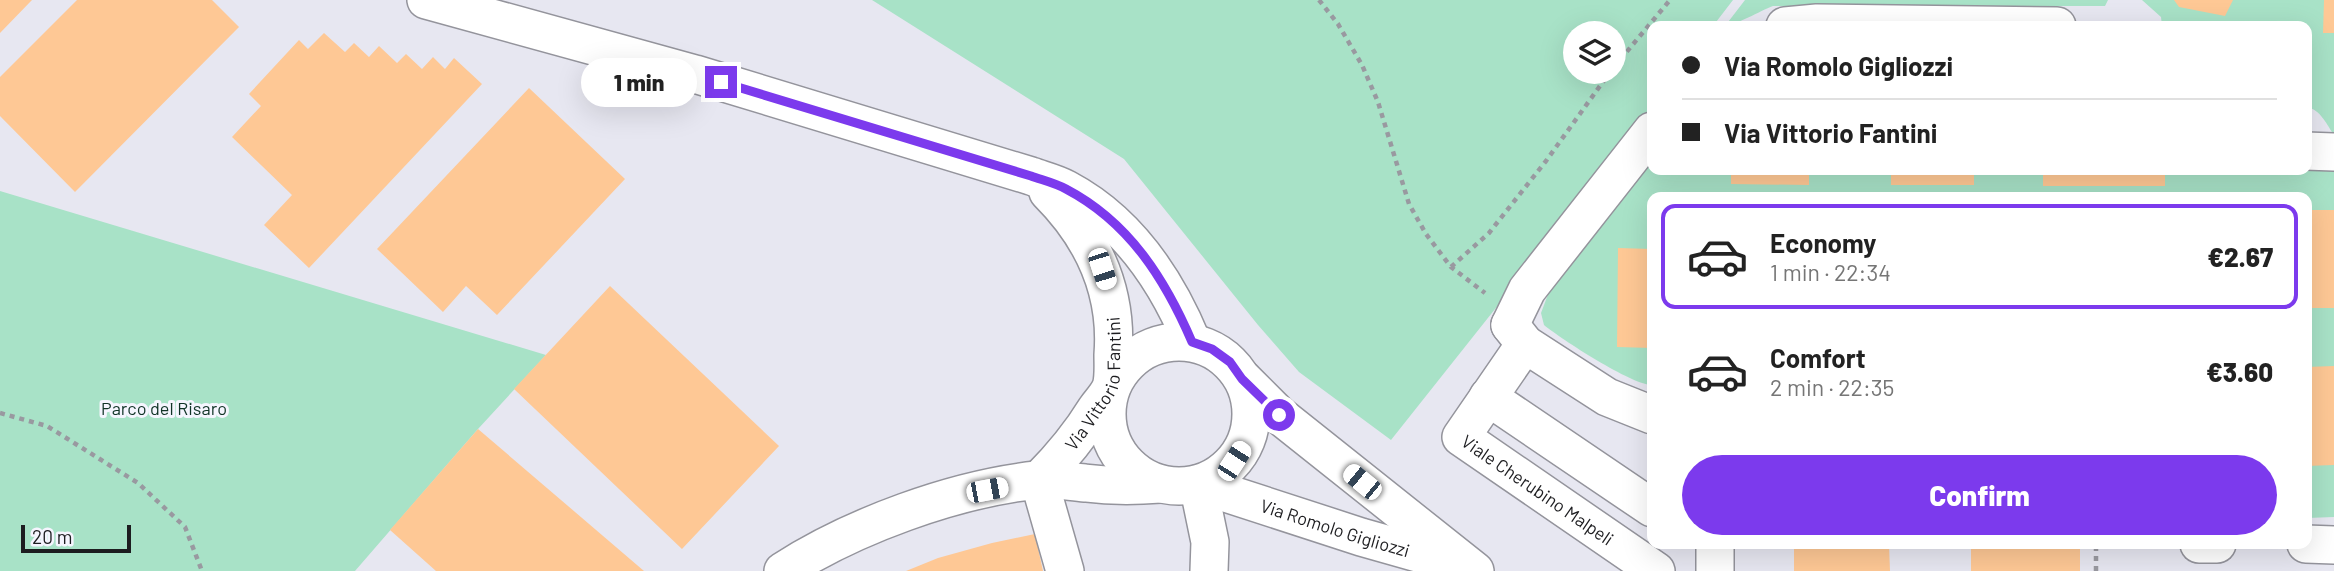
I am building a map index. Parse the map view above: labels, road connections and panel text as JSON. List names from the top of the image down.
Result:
{
  "streets": {
    "street": ["Via Vittorio Fantini", "Viale Cherubino Malpeli", "Via Romolo Gigliozzi"]
  },
  "crossings": [
    ["Via Vittorio Fantini", "Via Romolo Gigliozzi"]
  ],
  "parks": ["Parco del Risaro"],
  "scale_bar": "20 m",
  "page": {
    "banner": ["Via Romolo Gigliozzi", "Via Vittorio Fantini"],
    "bubble": "1 min",
    "list": [
      {
        "name": "Economy",
        "note": "1 min · 22:34",
        "value": "€2.67"
      },
      {
        "name": "Comfort",
        "note": "2 min · 22:35",
        "value": "€3.60"
      }
    ],
    "buttons": "Confirm",
    "scale": "20 m"
  }
}
